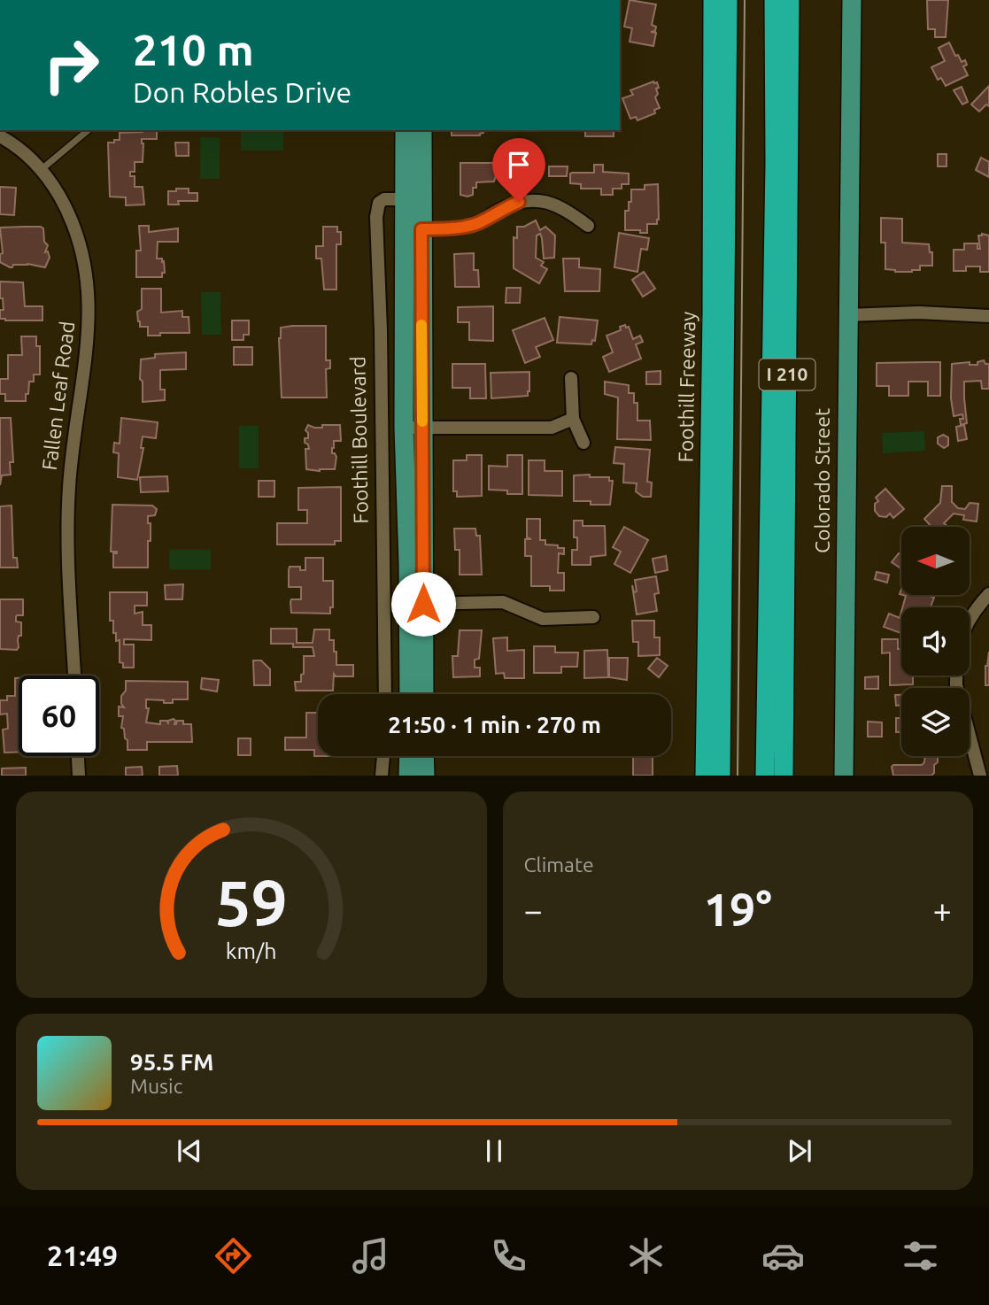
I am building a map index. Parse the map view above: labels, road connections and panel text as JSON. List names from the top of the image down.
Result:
{
  "streets": {
    "highway": ["I 210", "Foothill Freeway"],
    "main road": ["Colorado Street"],
    "street": ["Fallen Leaf Road", "Foothill Boulevard"]
  },
  "north": "left",
  "page": {
    "turn": ["210 m", "Don Robles Drive"],
    "limit": "60",
    "trip": "21:50 · 1 min · 270 m",
    "tile": "Climate",
    "heat": ["−", "19°", "+"],
    "song": ["95.5 FM", "Music"],
    "tabs": "21:49",
    "gauge": ["59", "km/h"]
  }
}
